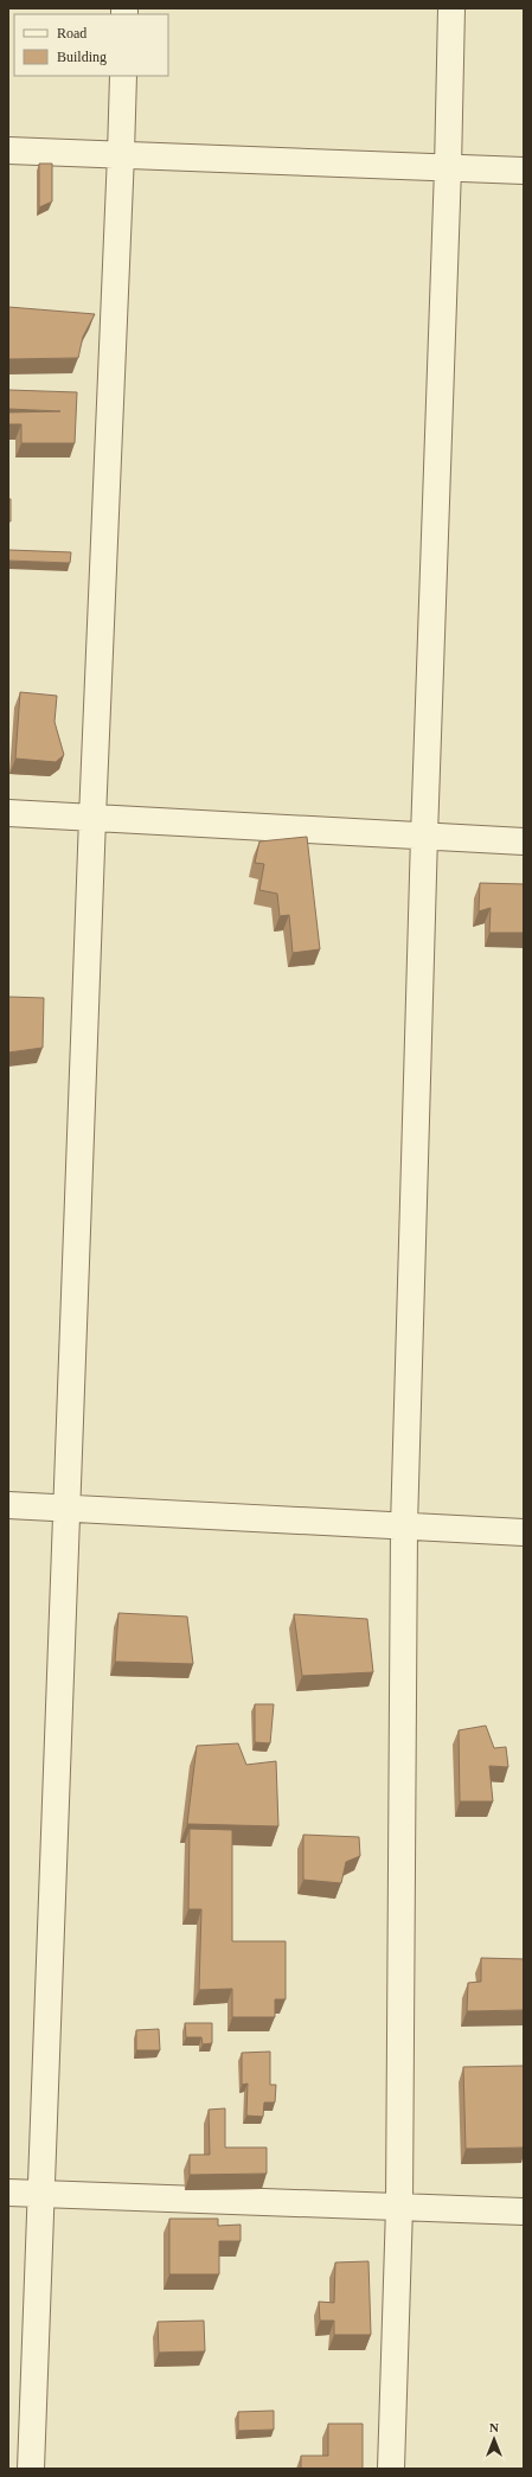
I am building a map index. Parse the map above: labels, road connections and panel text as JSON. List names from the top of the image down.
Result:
{
  "legend": ["Road", "Building"],
  "north": "top"
}
